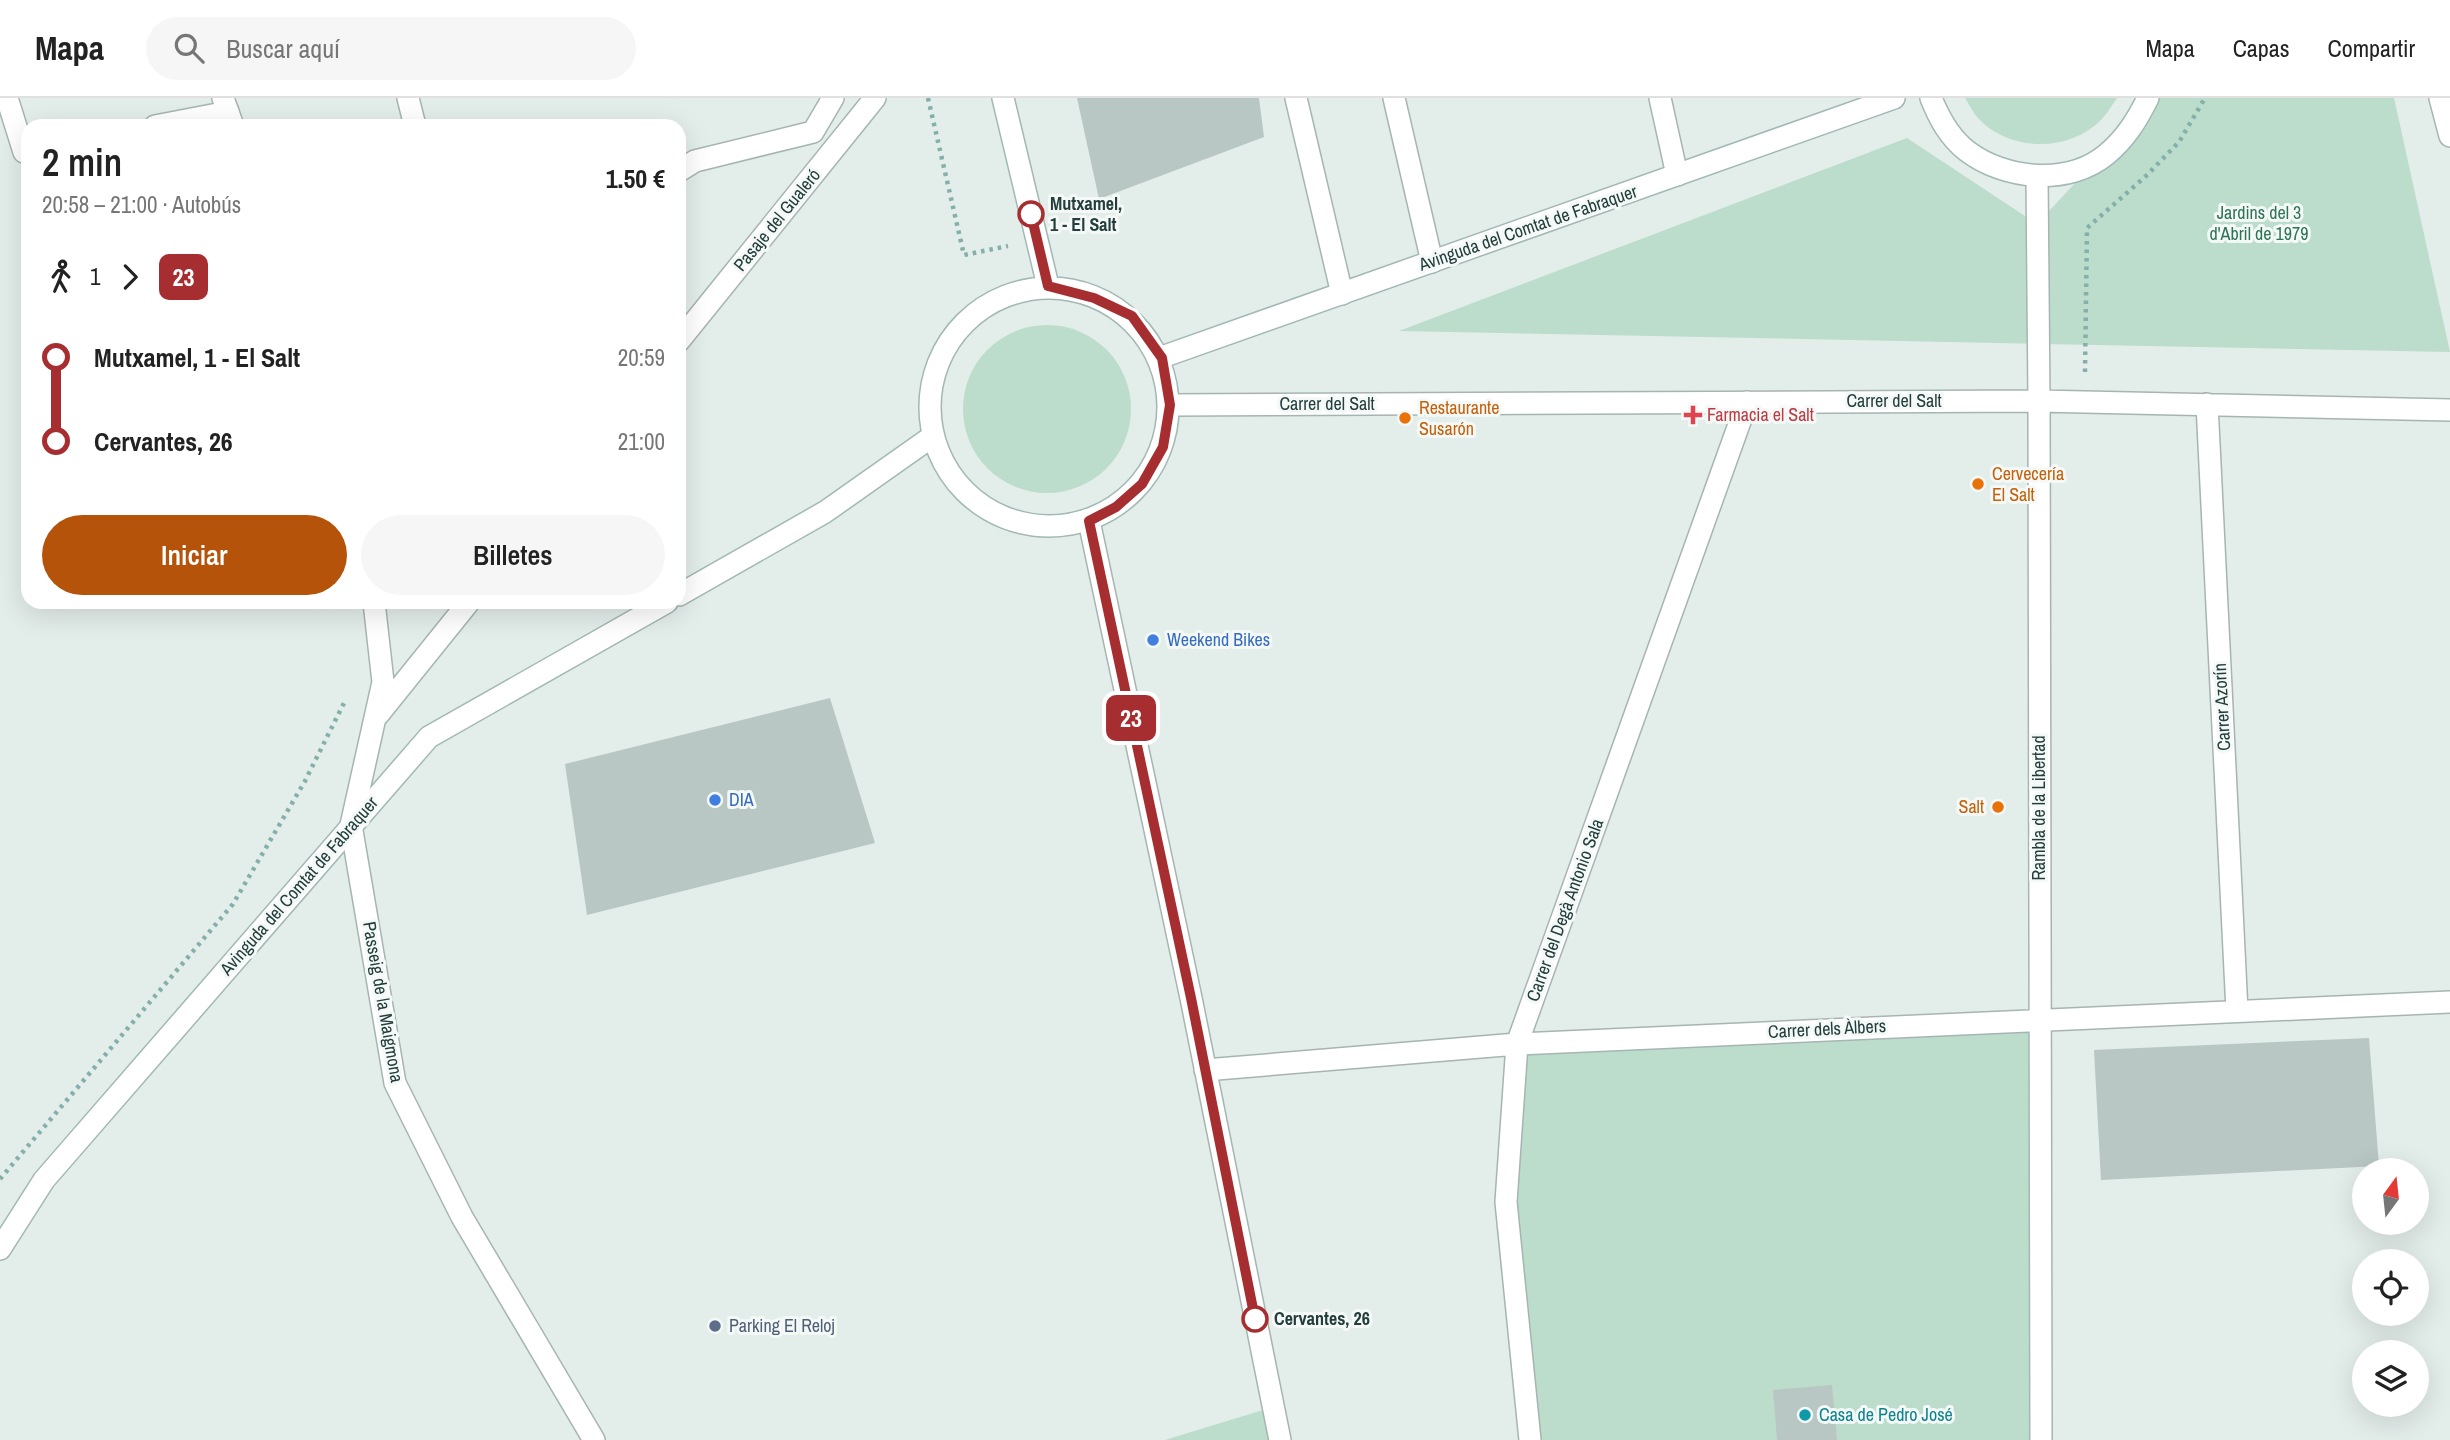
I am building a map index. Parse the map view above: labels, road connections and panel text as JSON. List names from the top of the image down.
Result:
{
  "streets": {
    "street": [
      "Pasaje del Gualeró",
      "Avinguda del Comtat de Fabraquer",
      "Carrer del Salt",
      "Carrer Azorín",
      "Rambla de la Libertad",
      "Carrer del Degà Antonio Sala",
      "Passeig de la Maigmona",
      "Carrer dels Àlbers"
    ]
  },
  "crossings": [
    ["Avinguda del Comtat de Fabraquer", "Carrer del Salt"],
    ["Avinguda del Comtat de Fabraquer", "Passeig de la Maigmona"],
    ["Carrer del Salt", "Carrer Azorín"],
    ["Carrer del Salt", "Rambla de la Libertad"],
    ["Carrer del Salt", "Carrer del Degà Antonio Sala"],
    ["Carrer Azorín", "Carrer dels Àlbers"],
    ["Rambla de la Libertad", "Carrer dels Àlbers"],
    ["Carrer del Degà Antonio Sala", "Carrer dels Àlbers"]
  ],
  "parks": ["Jardins del 3 d'Abril de 1979"],
  "places": {
    "other": [
      "Mutxamel, 1 - El Salt",
      "Restaurante Susarón",
      "Cervecería El Salt",
      "Weekend Bikes",
      "DIA",
      "Salt",
      "Cervantes, 26",
      "Parking El Reloj",
      "Casa de Pedro José"
    ],
    "health": ["Farmacia el Salt"]
  },
  "lines": ["bus line 23"],
  "north": "top",
  "page": {
    "header": "Mapa",
    "search": "Buscar aquí",
    "nav": ["Mapa", "Capas", "Compartir"],
    "on_map": "23",
    "heading": ["2 min", "20:58 – 21:00 · Autobús", "1.50 €"],
    "legs": ["1", "23"],
    "list": [
      {
        "name": "Mutxamel, 1 - El Salt",
        "value": "20:59"
      },
      {
        "name": "Cervantes, 26",
        "value": "21:00"
      }
    ],
    "buttons": ["Iniciar", "Billetes"]
  }
}
